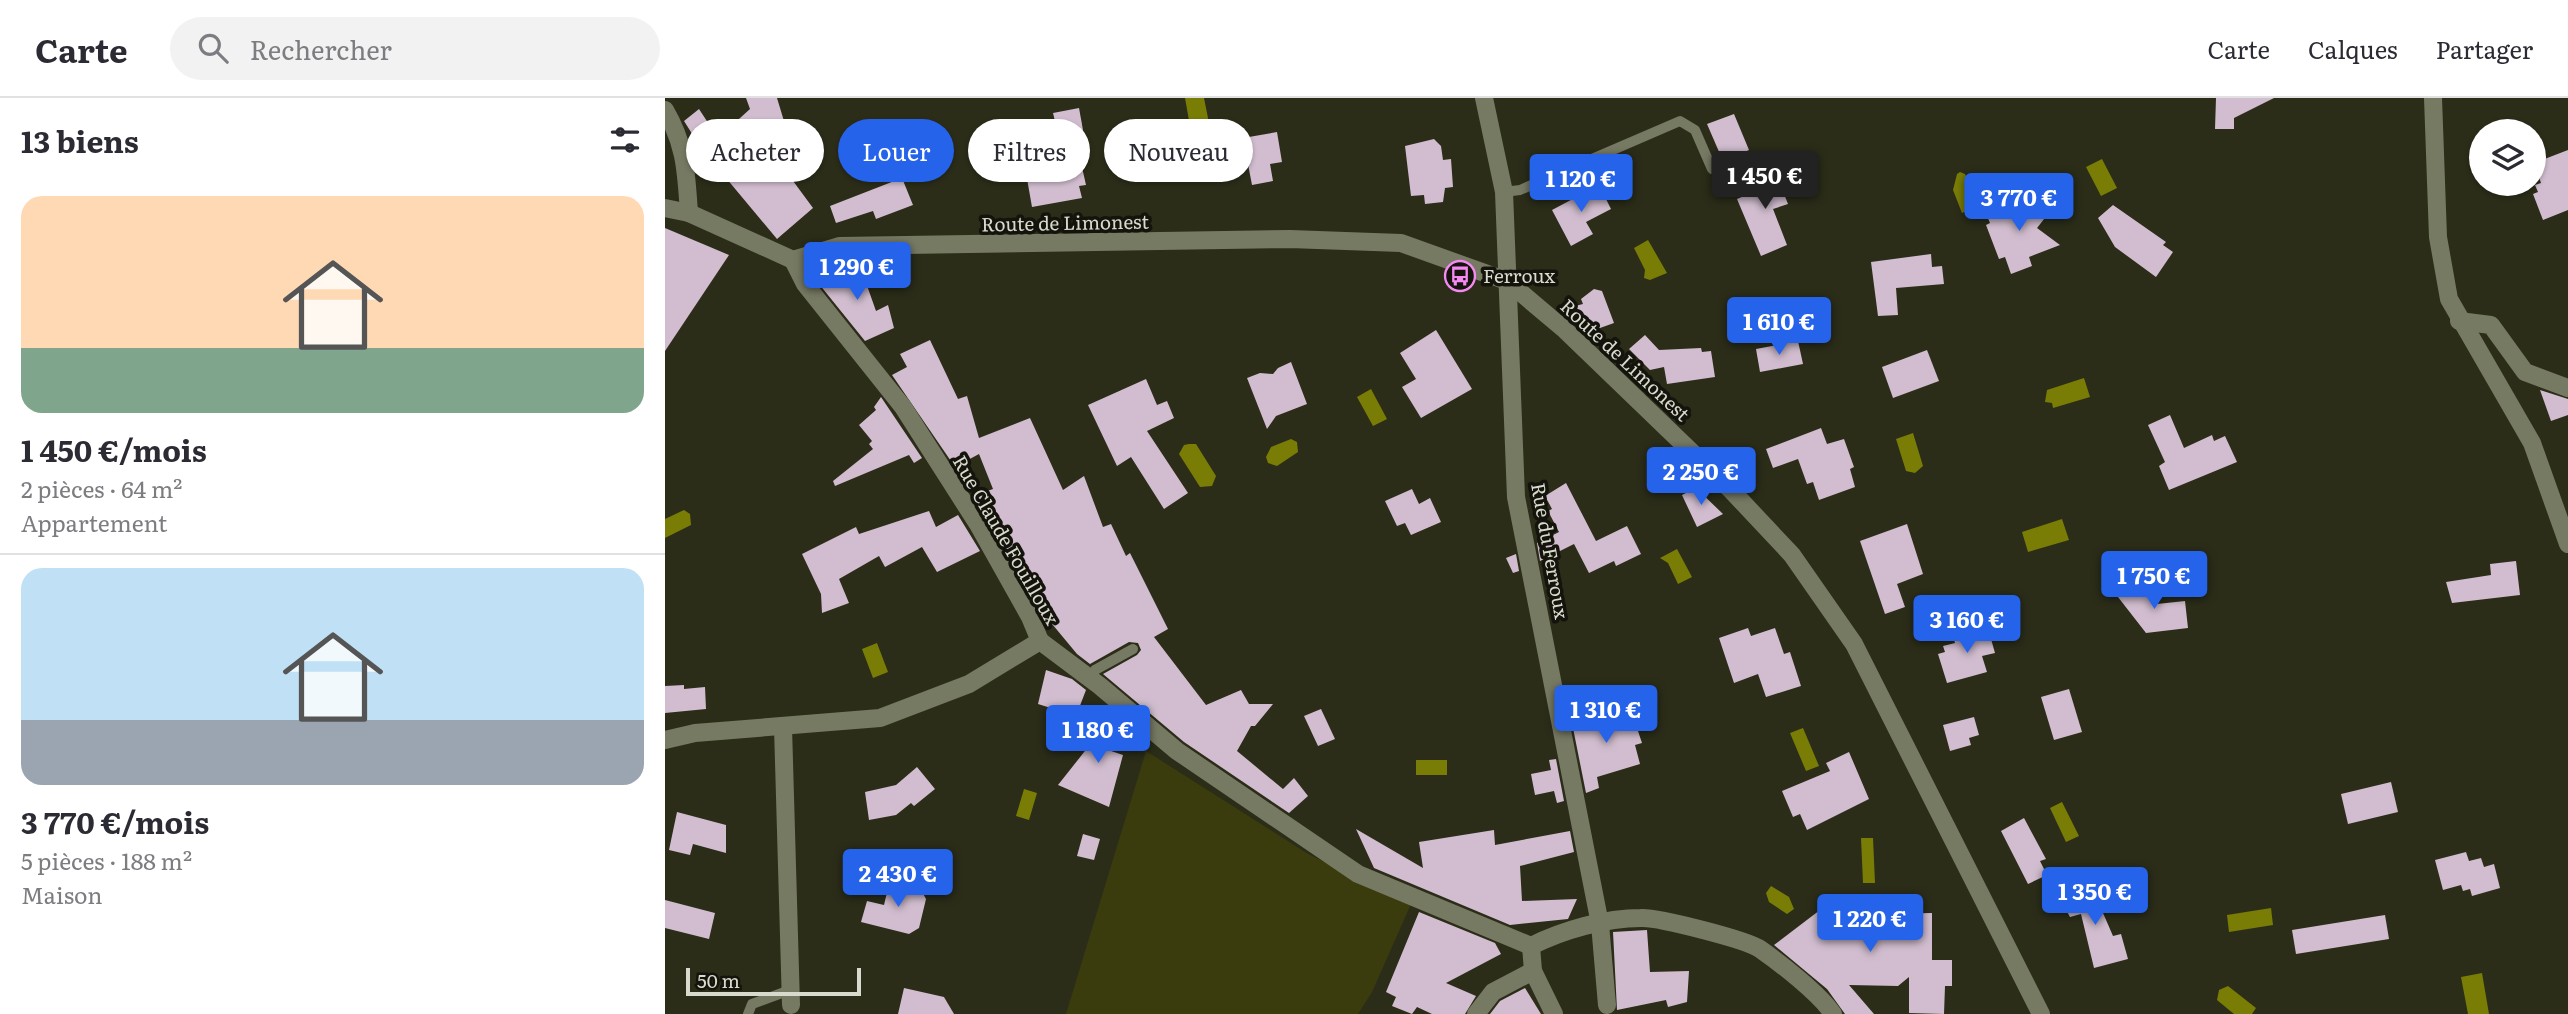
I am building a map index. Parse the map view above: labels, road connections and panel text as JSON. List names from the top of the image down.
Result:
{
  "streets": {
    "street": ["Route de Limonest", "Rue Claude Fouilloux", "Rue du Ferroux"]
  },
  "crossings": [
    ["Route de Limonest", "Rue Claude Fouilloux"],
    ["Route de Limonest", "Rue du Ferroux"]
  ],
  "places": {
    "bus stop": ["Ferroux"]
  },
  "scale_bar": "50 m",
  "page": {
    "header": "Carte",
    "search": "Rechercher",
    "nav": ["Carte", "Calques", "Partager"],
    "heading": "13 biens",
    "chip": [
      "Acheter",
      "Louer",
      "Filtres",
      "Nouveau"
    ],
    "price": [
      "1 450 €",
      "1 120 €",
      "3 770 €",
      "1 290 €",
      "1 610 €",
      "2 250 €",
      "1 750 €",
      "3 160 €",
      "1 310 €",
      "1 180 €",
      "2 430 €",
      "1 350 €",
      "1 220 €"
    ],
    "list": [
      {
        "name": "1 450 €/mois",
        "note": "2 pièces · 64 m² · Appartement"
      },
      {
        "name": "3 770 €/mois",
        "note": "5 pièces · 188 m² · Maison"
      }
    ],
    "scale": "50 m"
  }
}
